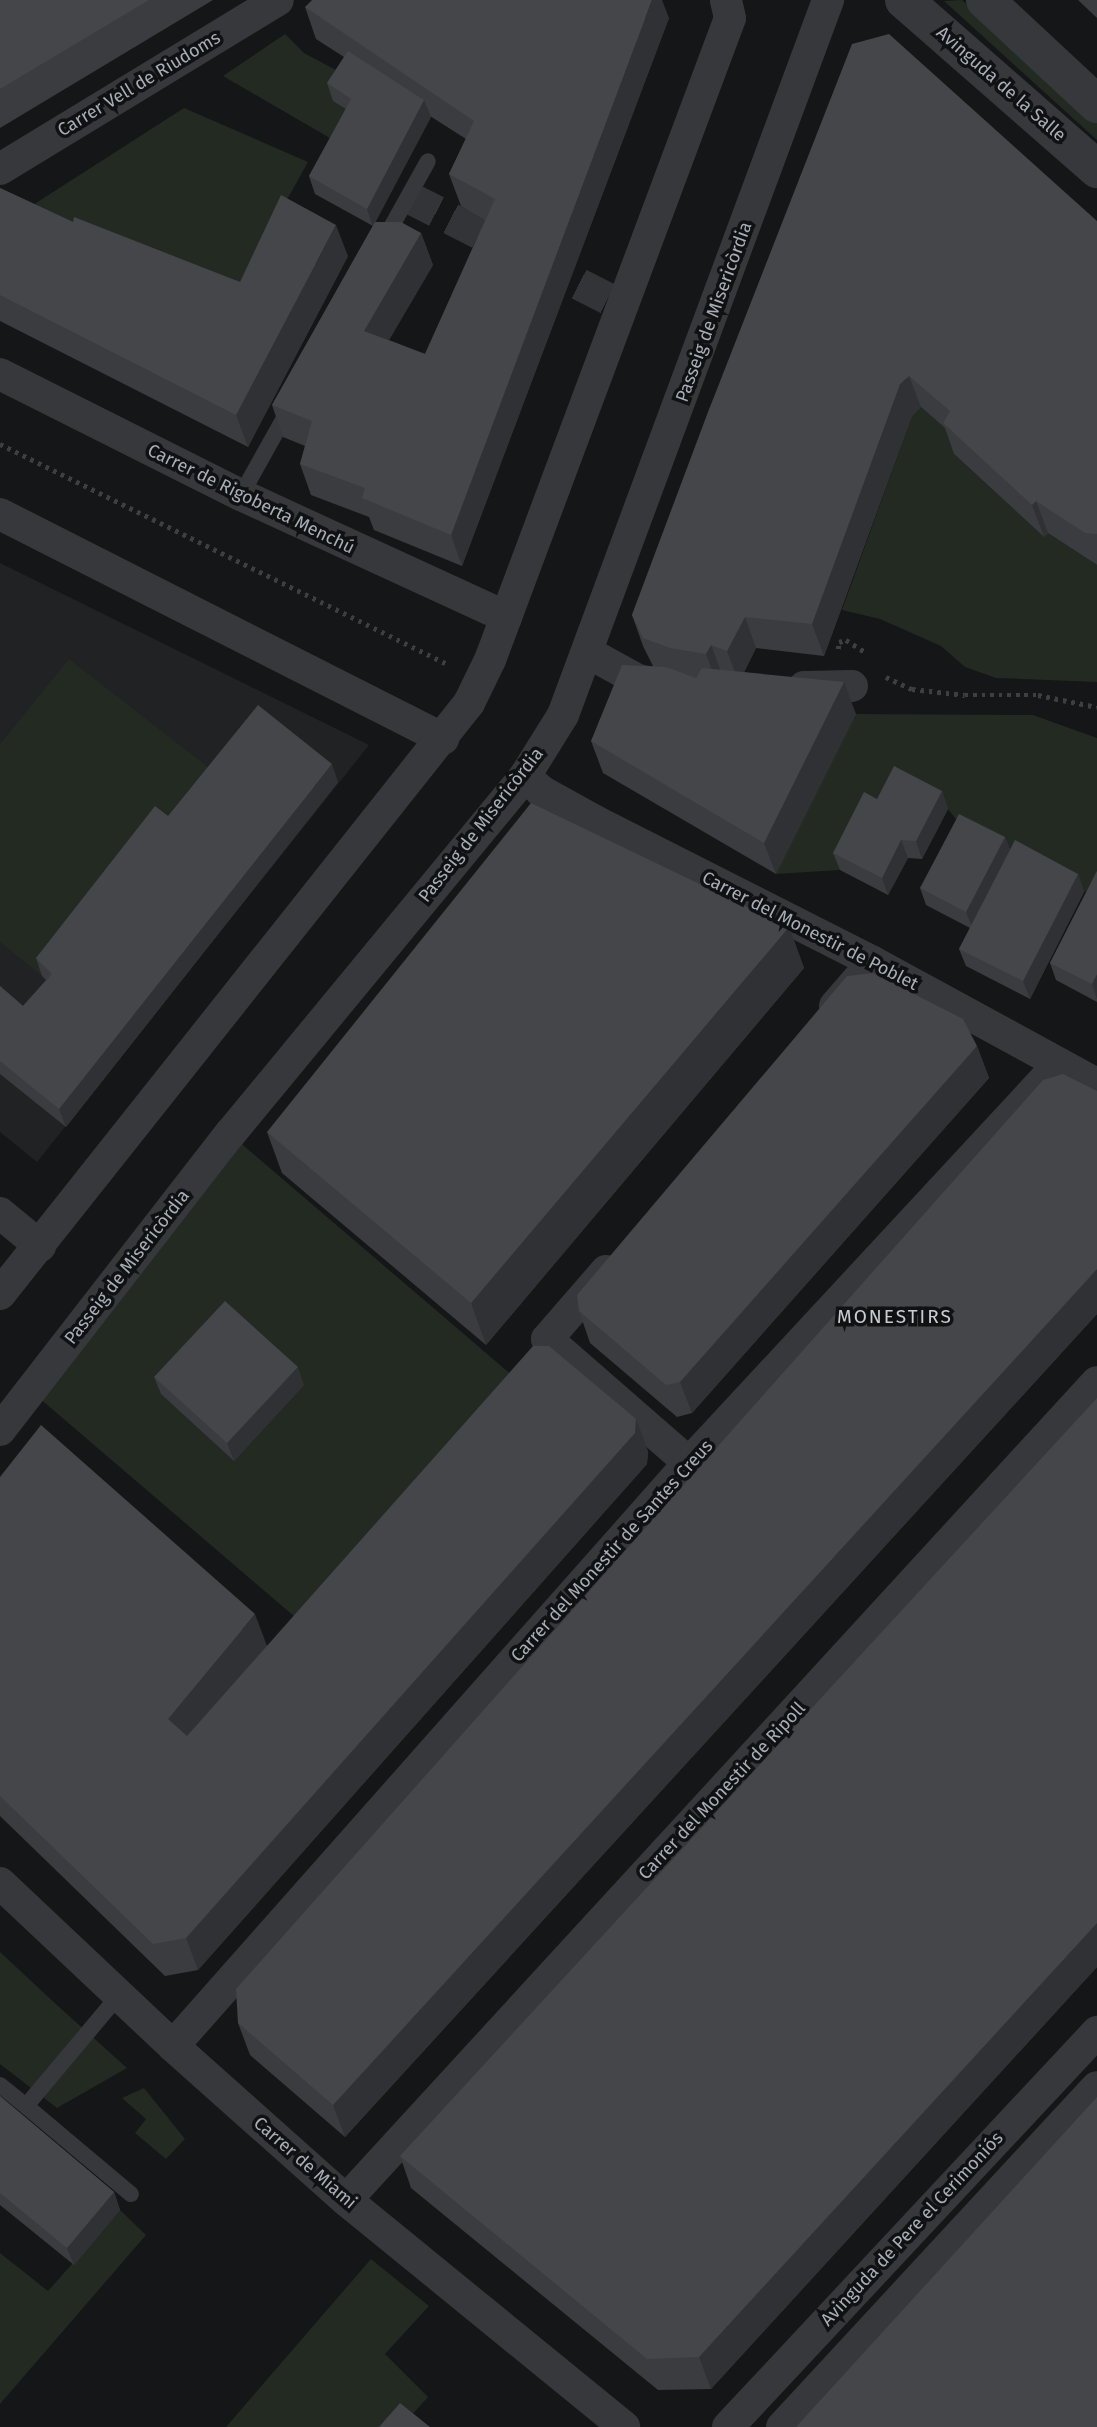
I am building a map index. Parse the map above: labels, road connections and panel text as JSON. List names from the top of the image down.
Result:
{
  "streets": {
    "street": [
      "Carrer Vell de Riudoms",
      "Avinguda de la Salle",
      "Passeig de Misericòrdia",
      "Carrer de Rigoberta Menchú",
      "Carrer del Monestir de Poblet",
      "Carrer del Monestir de Santes Creus",
      "Carrer del Monestir de Ripoll",
      "Carrer de Miami",
      "Avinguda de Pere el Cerimoniós"
    ]
  },
  "crossings": [
    ["Passeig de Misericòrdia", "Carrer del Monestir de Poblet"],
    ["Carrer del Monestir de Poblet", "Carrer del Monestir de Santes Creus"],
    ["Carrer del Monestir de Santes Creus", "Carrer de Miami"],
    ["Carrer del Monestir de Ripoll", "Carrer de Miami"]
  ],
  "districts": ["MONESTIRS"]
}
